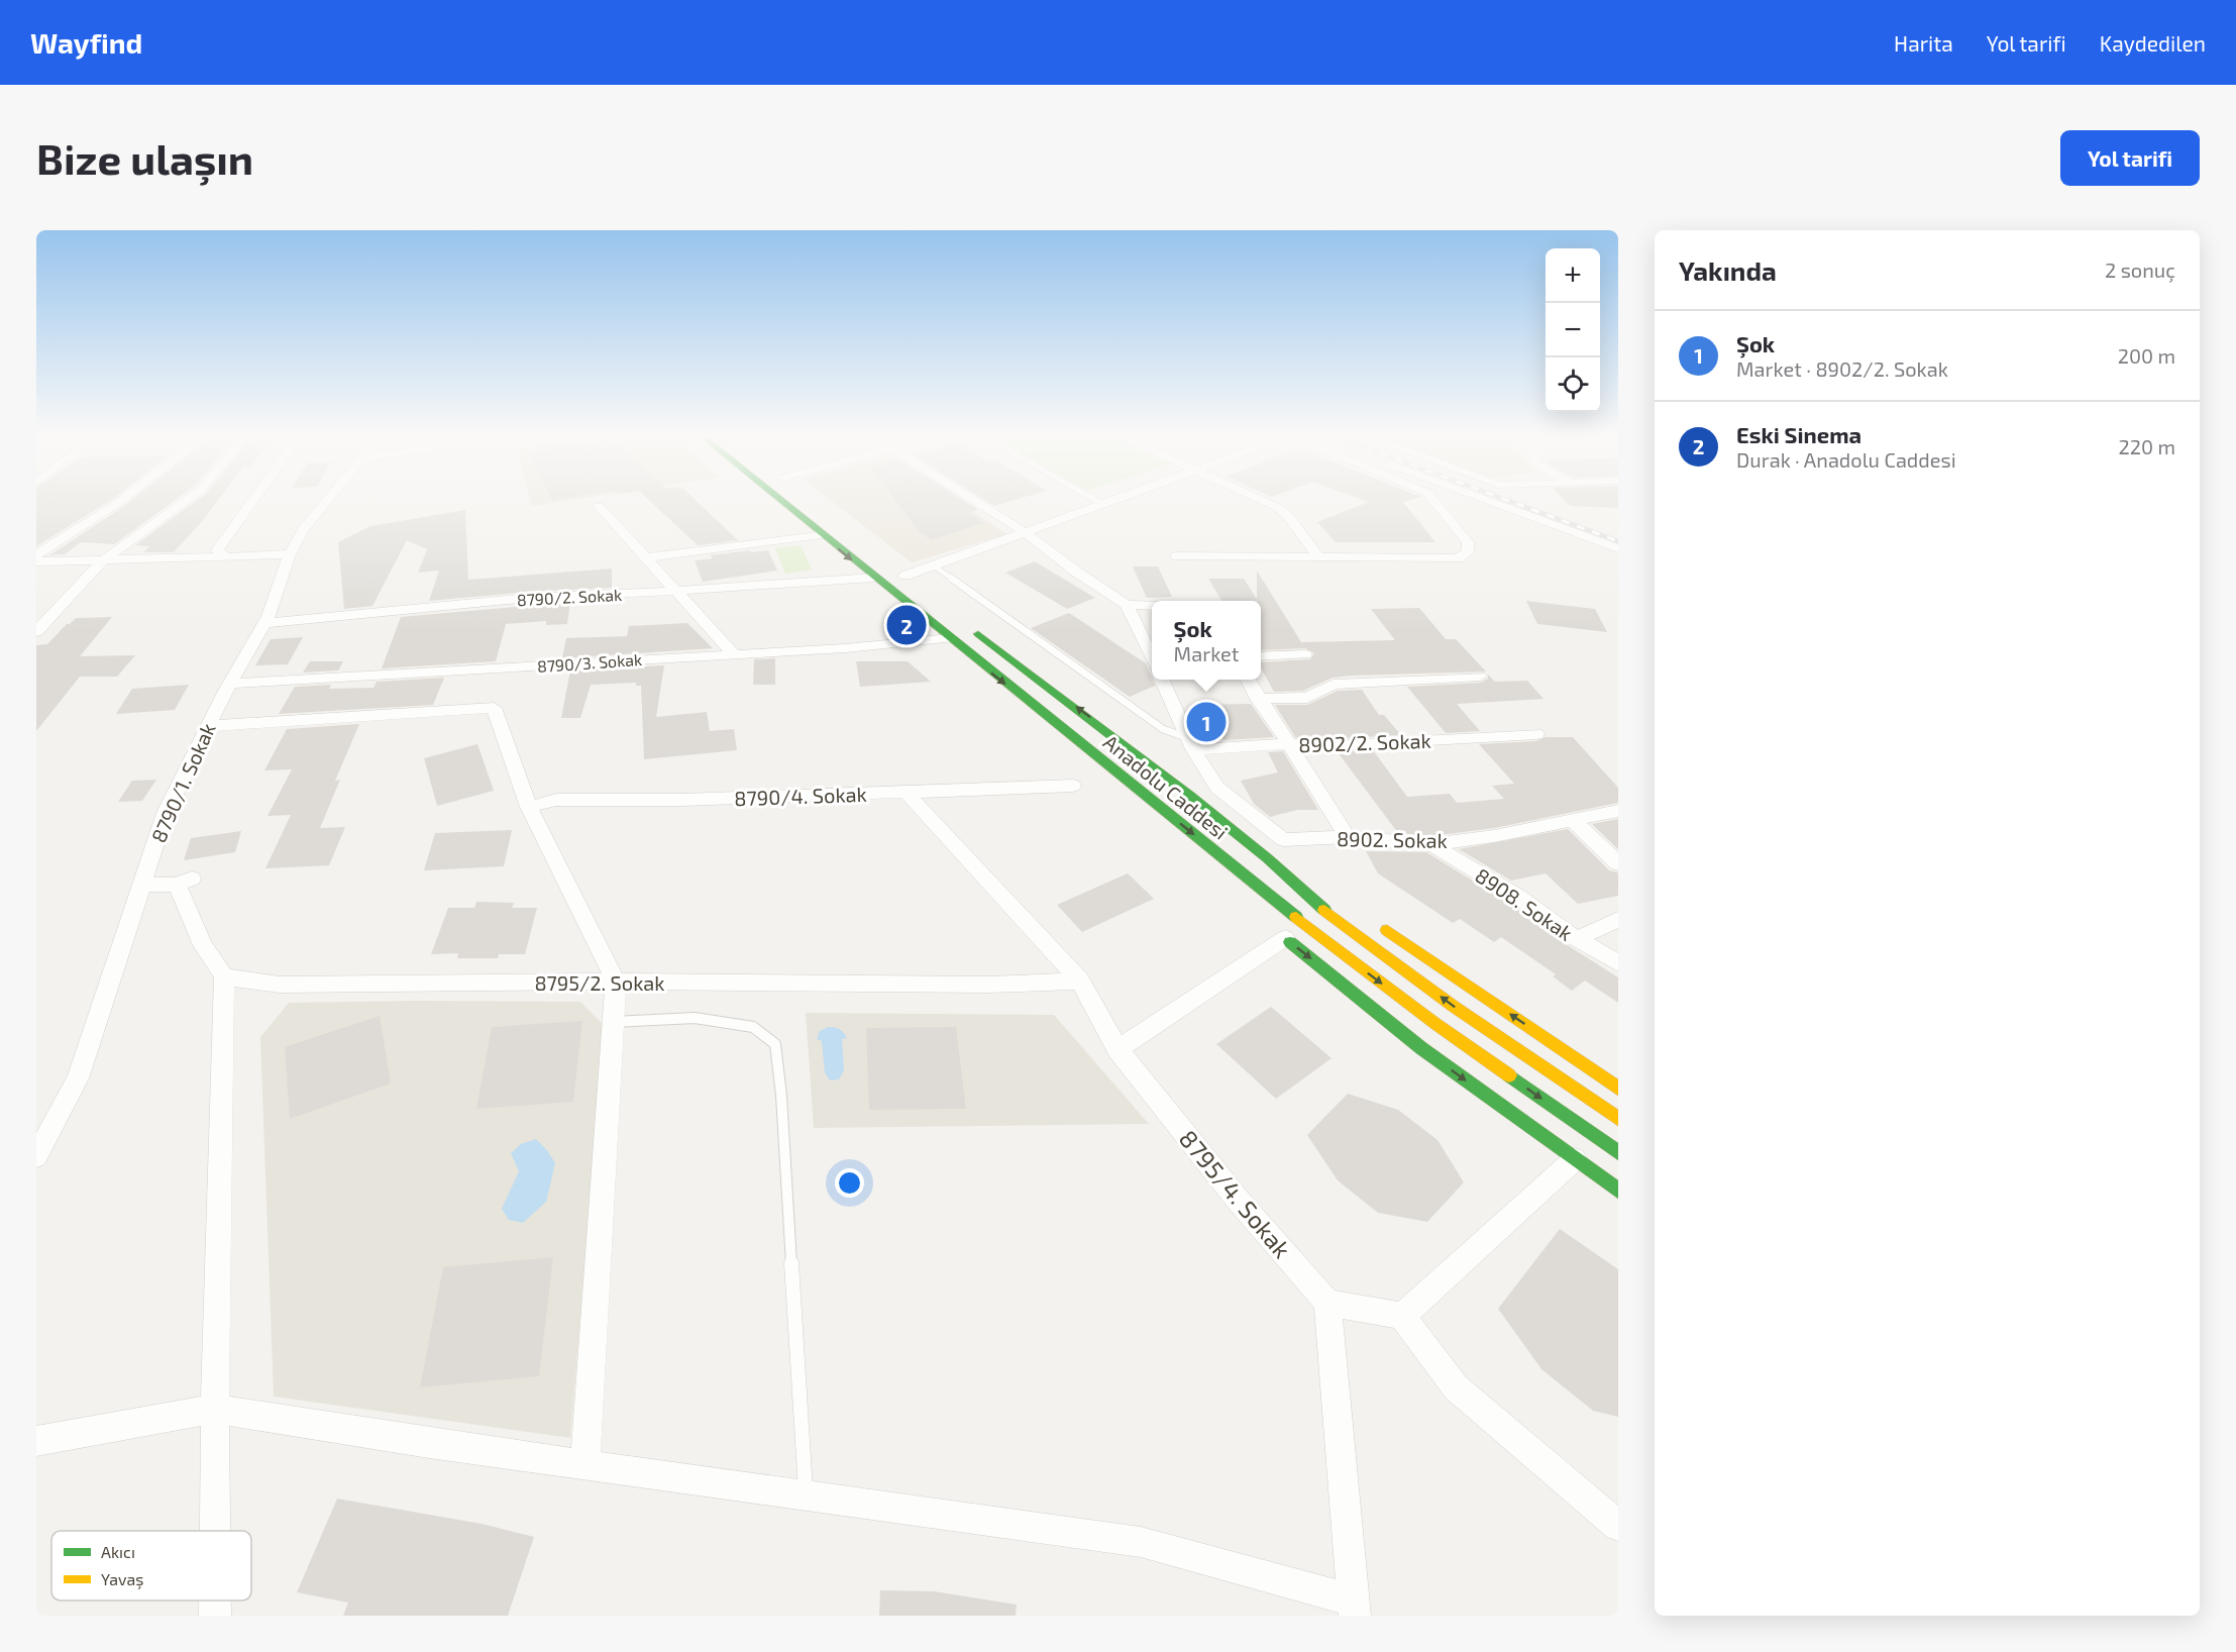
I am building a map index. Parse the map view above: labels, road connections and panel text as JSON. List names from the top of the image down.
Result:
{
  "streets": {
    "highway": ["Anadolu Caddesi"],
    "street": [
      "8790/2. Sokak",
      "8790/3. Sokak",
      "8902/2. Sokak",
      "8790/1. Sokak",
      "8790/4. Sokak",
      "8902. Sokak",
      "8908. Sokak",
      "8795/2. Sokak",
      "8795/4. Sokak"
    ]
  },
  "crossings": [
    ["8790/2. Sokak", "8790/1. Sokak"],
    ["8790/2. Sokak", "Anadolu Caddesi"],
    ["8790/3. Sokak", "8790/1. Sokak"],
    ["8790/3. Sokak", "Anadolu Caddesi"],
    ["8902/2. Sokak", "8902. Sokak"],
    ["8790/4. Sokak", "8795/4. Sokak"],
    ["8902. Sokak", "8908. Sokak"],
    ["8795/2. Sokak", "8795/4. Sokak"]
  ],
  "legend": ["Akıcı", "Yavaş"],
  "page": {
    "header": "Wayfind",
    "nav": ["Harita", "Yol tarifi", "Kaydedilen"],
    "buttons": "Yol tarifi",
    "title": "Bize ulaşın",
    "heading": ["Yakında", "2 sonuç"],
    "map_buttons": ["+", "−"],
    "list": [
      {
        "mark": "1",
        "name": "Şok",
        "note": "Market · 8902/2. Sokak",
        "value": "200 m"
      },
      {
        "mark": "2",
        "name": "Eski Sinema",
        "note": "Durak · Anadolu Caddesi",
        "value": "220 m"
      }
    ],
    "popup": ["Şok", "Market"],
    "pins": ["2", "1"]
  }
}
